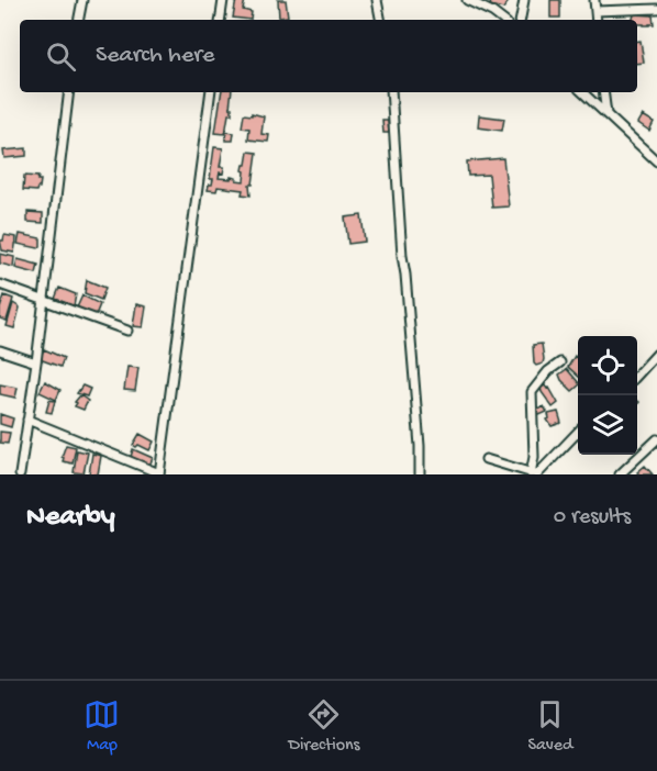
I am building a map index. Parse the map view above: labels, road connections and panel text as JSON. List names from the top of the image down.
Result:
{
  "page": {
    "search": "Search here",
    "heading": ["Nearby", "0 results"],
    "nav": ["Map", "Directions", "Saved"]
  }
}
